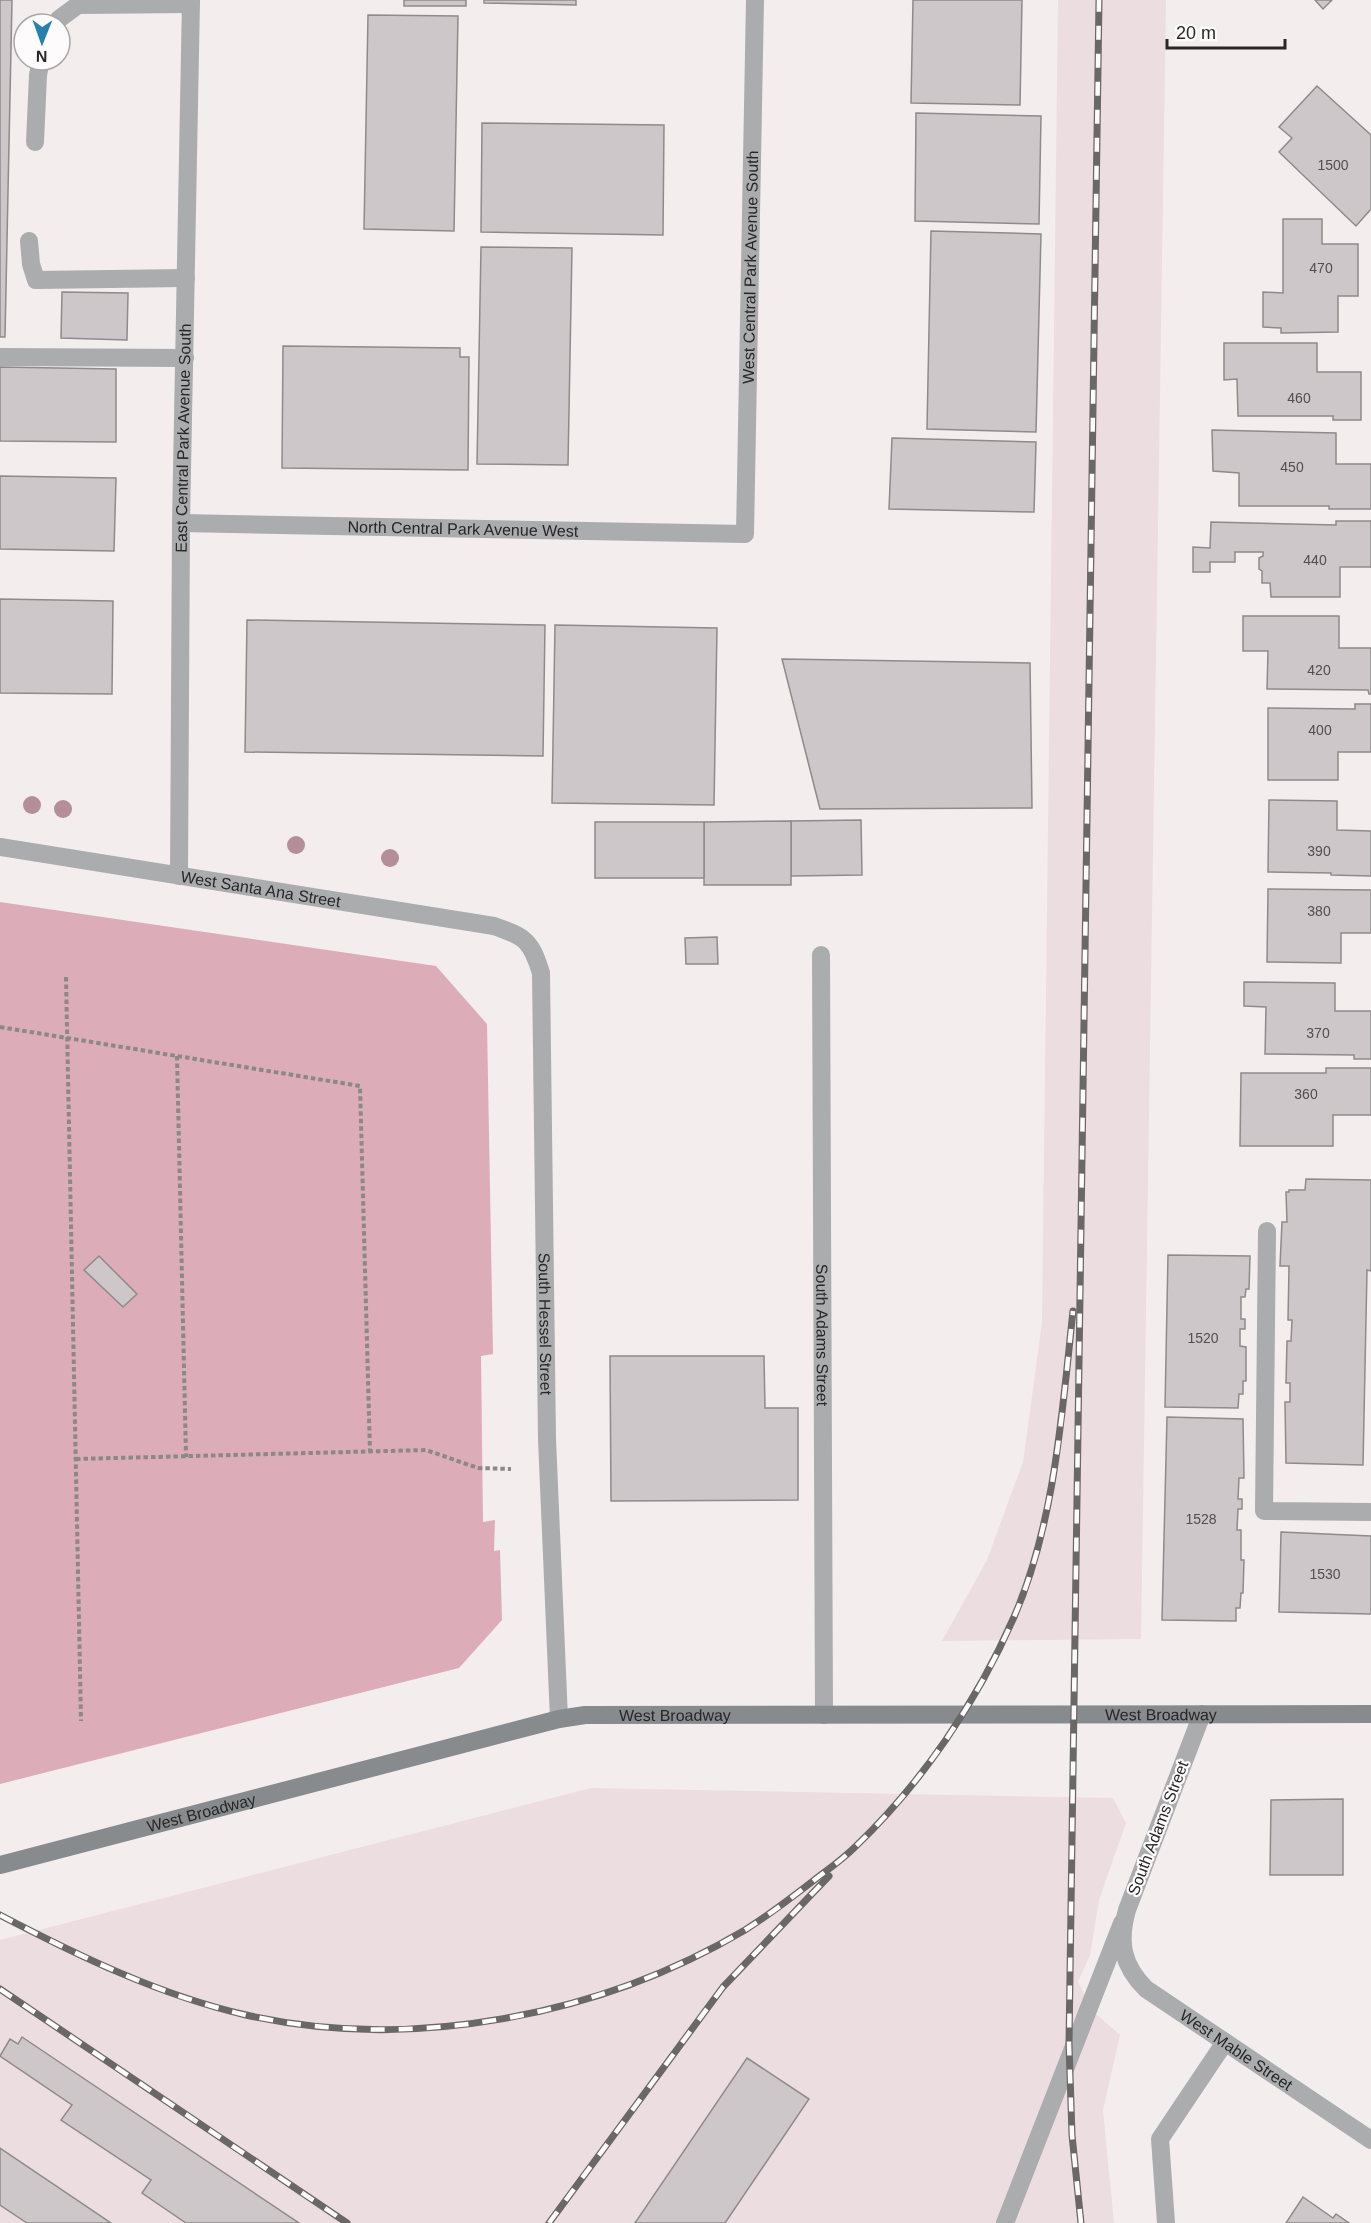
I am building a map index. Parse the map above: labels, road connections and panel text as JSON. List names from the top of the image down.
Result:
{
  "streets": {
    "main road": ["West Broadway"],
    "street": [
      "West Central Park Avenue South",
      "East Central Park Avenue South",
      "North Central Park Avenue West",
      "West Santa Ana Street",
      "South Hessel Street",
      "South Adams Street",
      "West Mable Street"
    ]
  },
  "crossings": [
    ["West Central Park Avenue South", "North Central Park Avenue West"],
    ["East Central Park Avenue South", "North Central Park Avenue West"],
    ["East Central Park Avenue South", "West Santa Ana Street"],
    ["West Santa Ana Street", "South Hessel Street"],
    ["South Hessel Street", "West Broadway"],
    ["South Adams Street", "West Broadway"],
    ["South Adams Street", "West Mable Street"]
  ],
  "house_numbers": [
    "1500",
    "470",
    "460",
    "450",
    "440",
    "420",
    "400",
    "390",
    "380",
    "370",
    "360",
    "1520",
    "1528",
    "1530"
  ],
  "scale_bar": "20 m",
  "north": "bottom"
}
